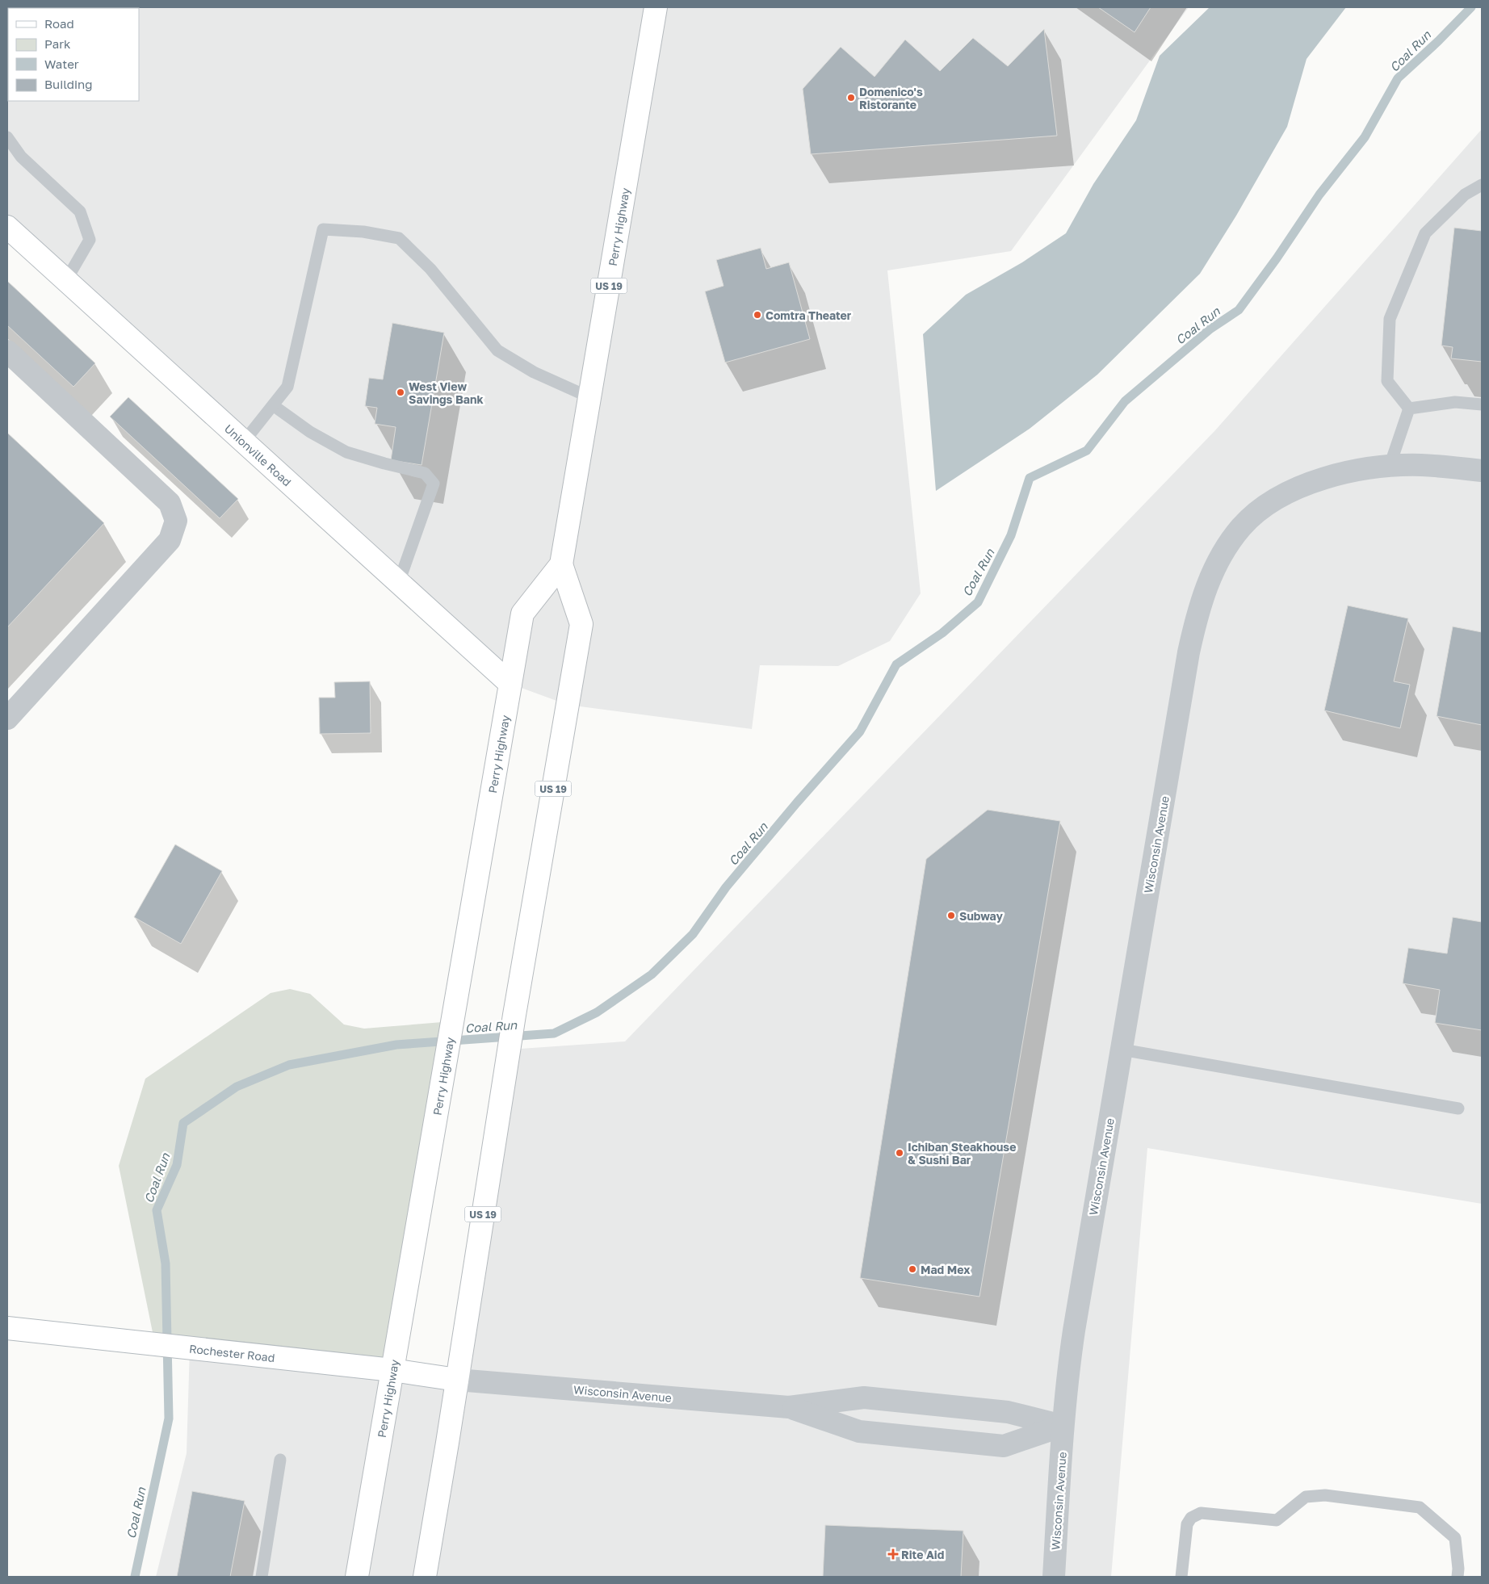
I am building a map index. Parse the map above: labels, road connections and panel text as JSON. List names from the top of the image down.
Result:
{
  "streets": {
    "main road": [
      "Perry Highway",
      "US 19",
      "Unionville Road",
      "Rochester Road"
    ],
    "street": ["Wisconsin Avenue"]
  },
  "crossings": [
    ["Perry Highway", "Unionville Road"],
    ["Perry Highway", "Wisconsin Avenue"],
    ["Perry Highway", "Rochester Road"],
    ["Wisconsin Avenue", "Rochester Road"]
  ],
  "water": ["Coal Run"],
  "places": {
    "other": [
      "Domenico's Ristorante",
      "Comtra Theater",
      "West View Savings Bank",
      "Subway",
      "Ichiban Steakhouse & Sushi Bar",
      "Mad Mex"
    ],
    "health": ["Rite Aid"]
  },
  "legend": [
    "Road",
    "Park",
    "Water",
    "Building"
  ]
}
